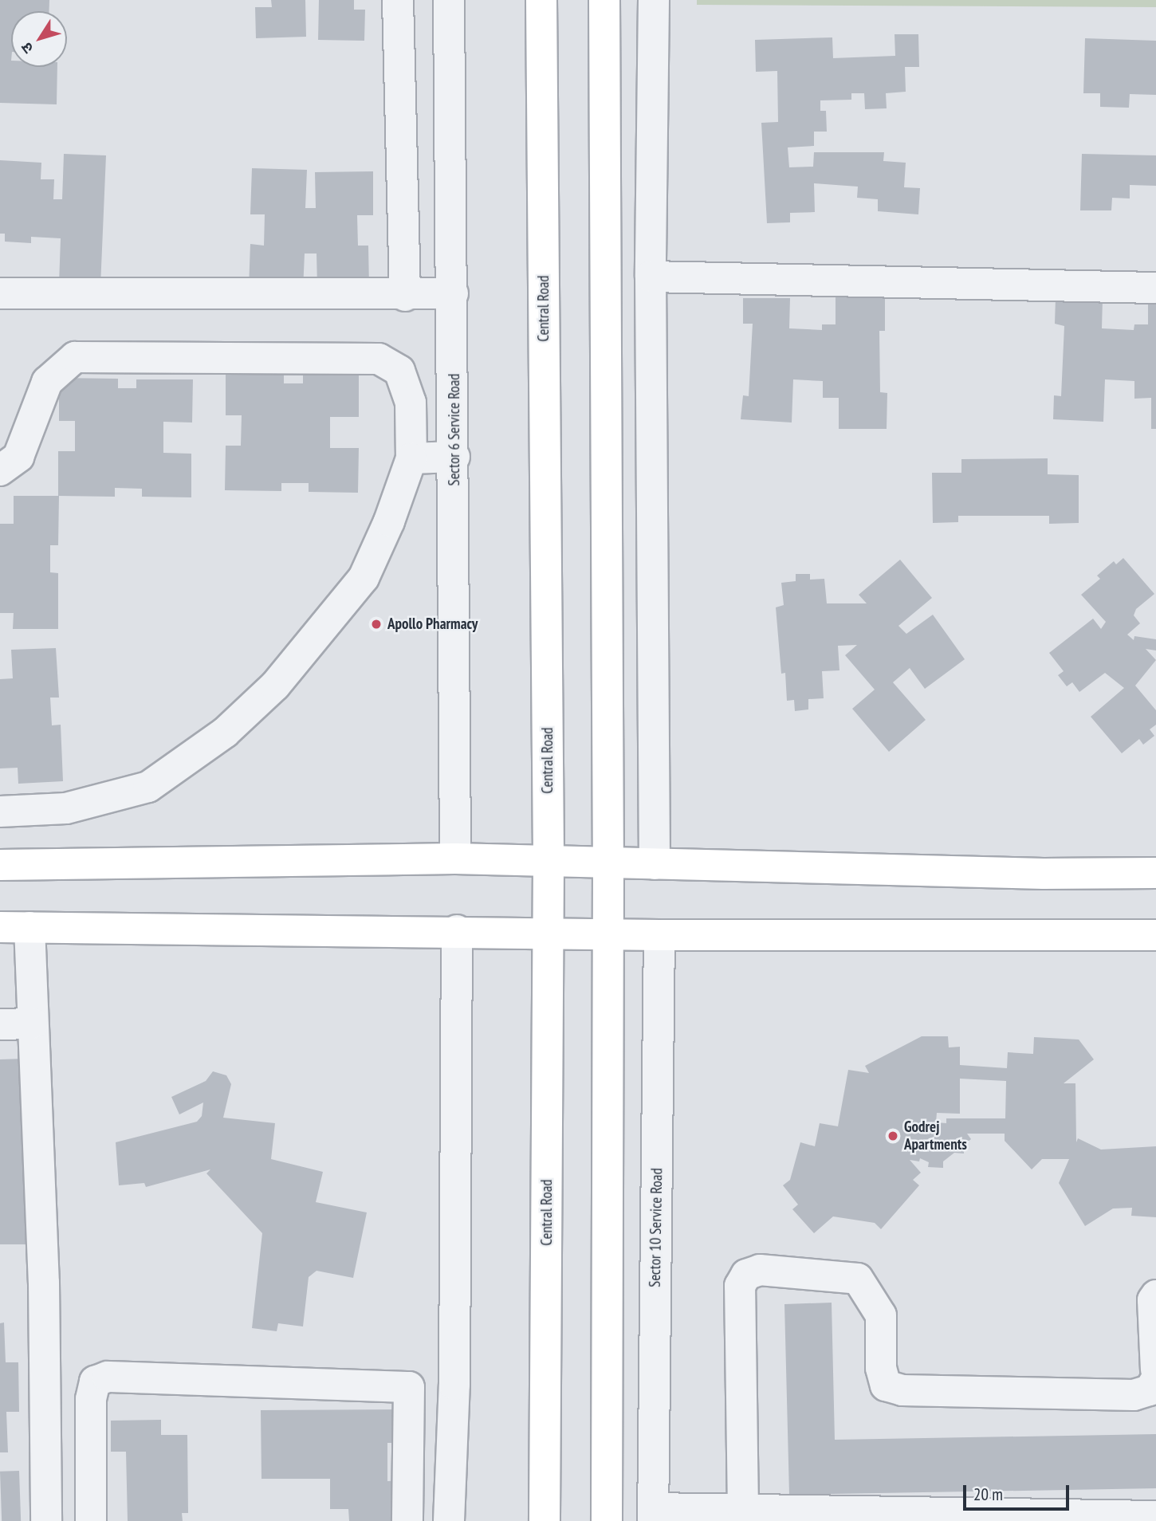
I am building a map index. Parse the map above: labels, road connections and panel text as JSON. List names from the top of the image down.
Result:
{
  "streets": {
    "main road": ["Central Road"],
    "street": ["Sector 6 Service Road", "Sector 10 Service Road"]
  },
  "places": ["Apollo Pharmacy", "Godrej Apartments"],
  "scale_bar": "20 m",
  "north": "bottom left"
}
